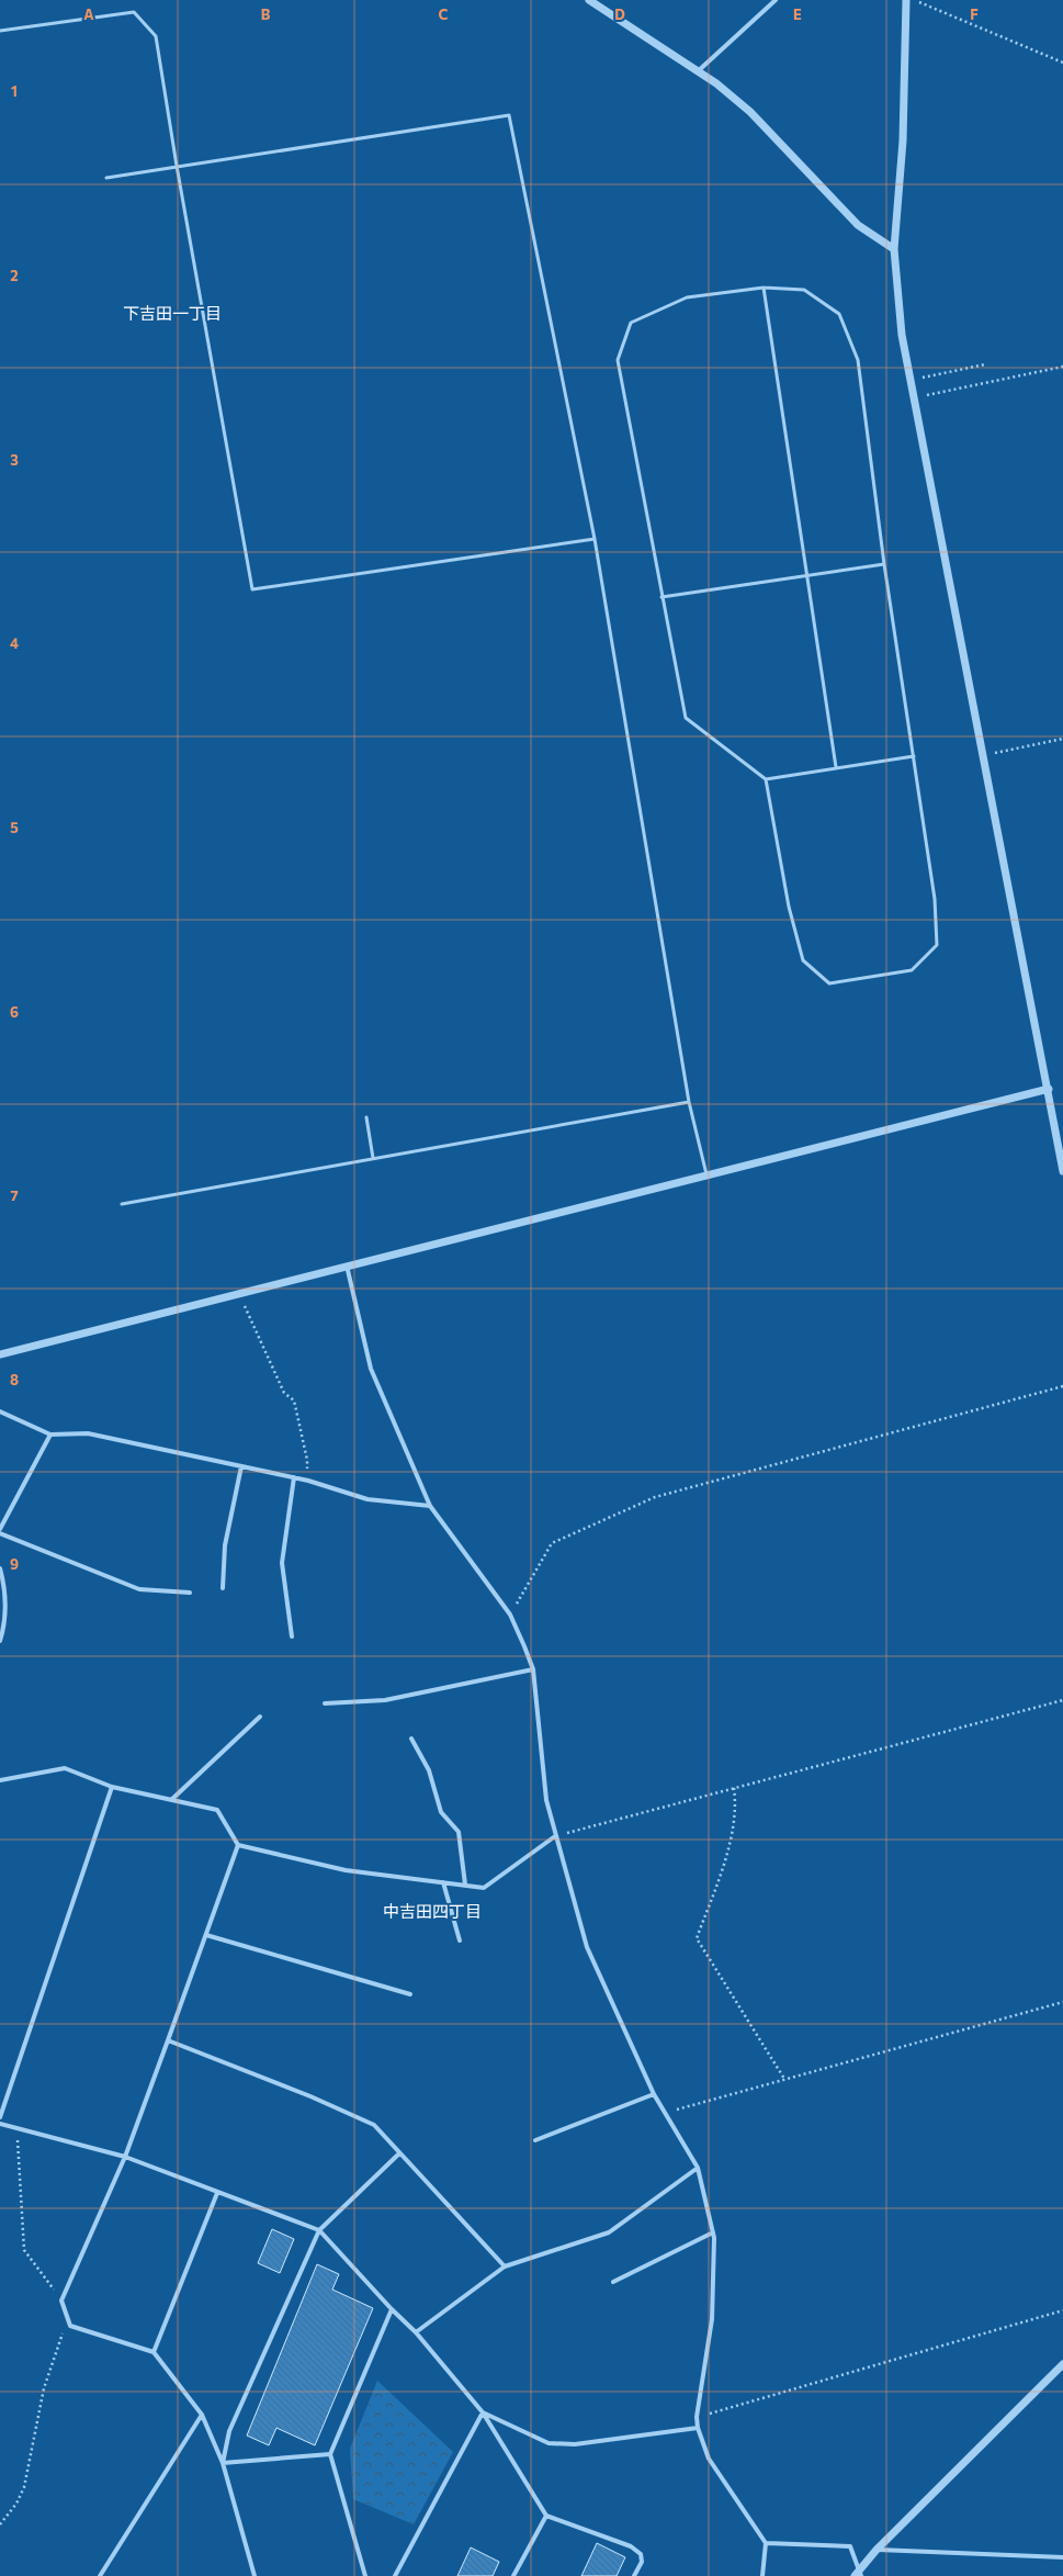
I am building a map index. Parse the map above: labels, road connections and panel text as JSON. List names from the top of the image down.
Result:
{
  "districts": ["下吉田一丁目", "中吉田四丁目"],
  "grid": {
    "columns": [
      "A",
      "B",
      "C",
      "D",
      "E",
      "F"
    ],
    "rows": [
      "1",
      "2",
      "3",
      "4",
      "5",
      "6",
      "7",
      "8",
      "9"
    ]
  }
}
